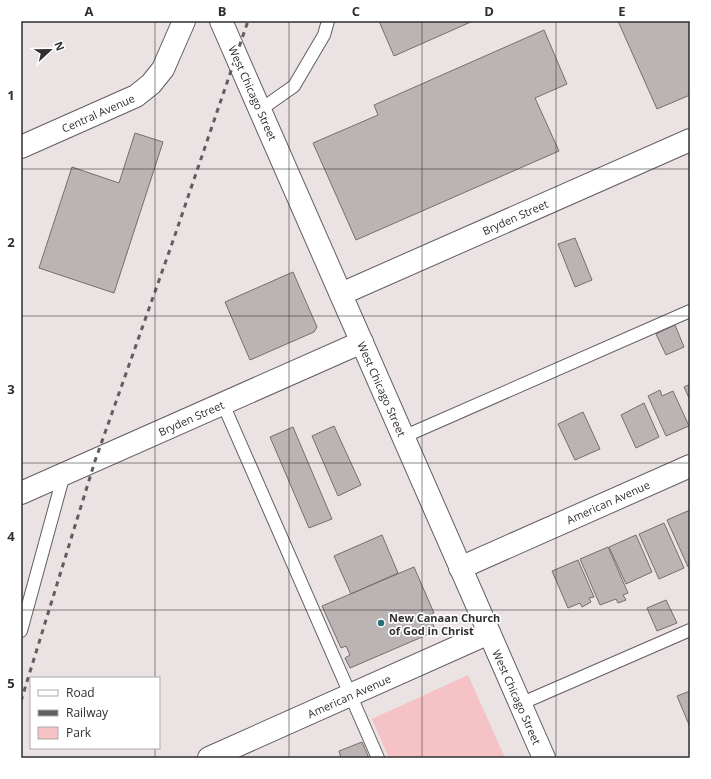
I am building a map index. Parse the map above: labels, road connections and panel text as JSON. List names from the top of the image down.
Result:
{
  "streets": {
    "street": [
      "West Chicago Street",
      "Central Avenue",
      "Bryden Street",
      "American Avenue"
    ]
  },
  "crossings": [
    ["West Chicago Street", "Bryden Street"],
    ["West Chicago Street", "American Avenue"]
  ],
  "places": ["New Canaan Church of God in Christ"],
  "legend": ["Road", "Railway", "Park"],
  "north": "right",
  "grid": {
    "columns": [
      "A",
      "B",
      "C",
      "D",
      "E"
    ],
    "rows": [
      "1",
      "2",
      "3",
      "4",
      "5"
    ]
  }
}
